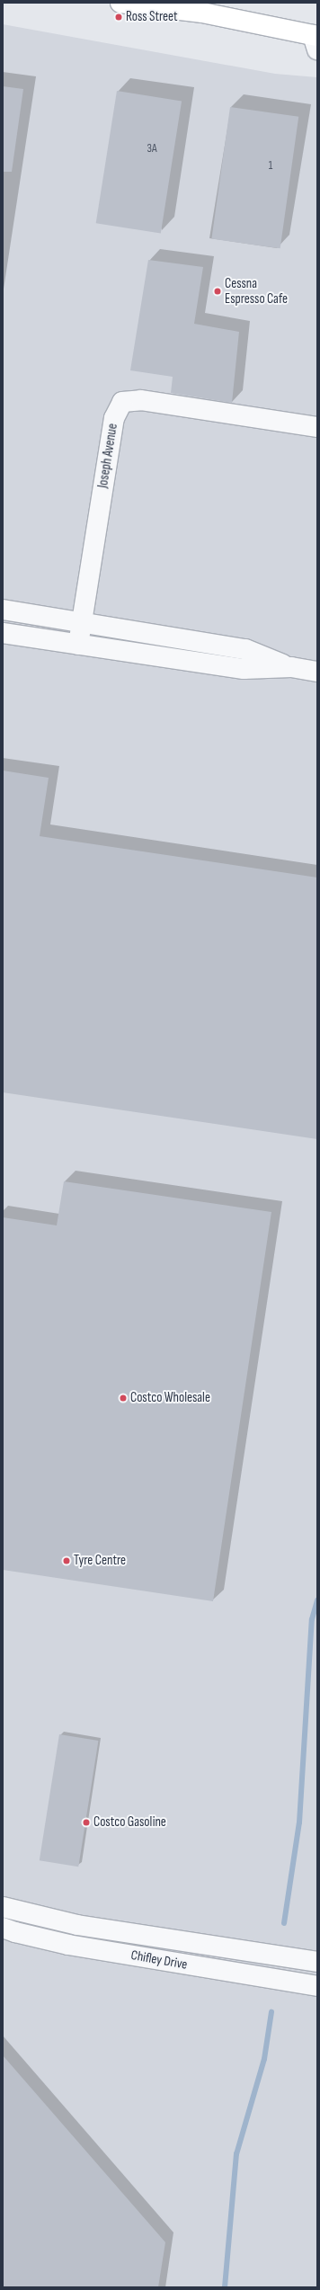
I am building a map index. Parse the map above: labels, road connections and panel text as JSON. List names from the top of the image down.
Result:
{
  "streets": {
    "street": ["Joseph Avenue", "Chifley Drive"]
  },
  "places": [
    "Ross Street",
    "Cessna Espresso Cafe",
    "Costco Wholesale",
    "Tyre Centre",
    "Costco Gasoline"
  ],
  "house_numbers": ["3A", "1"]
}
